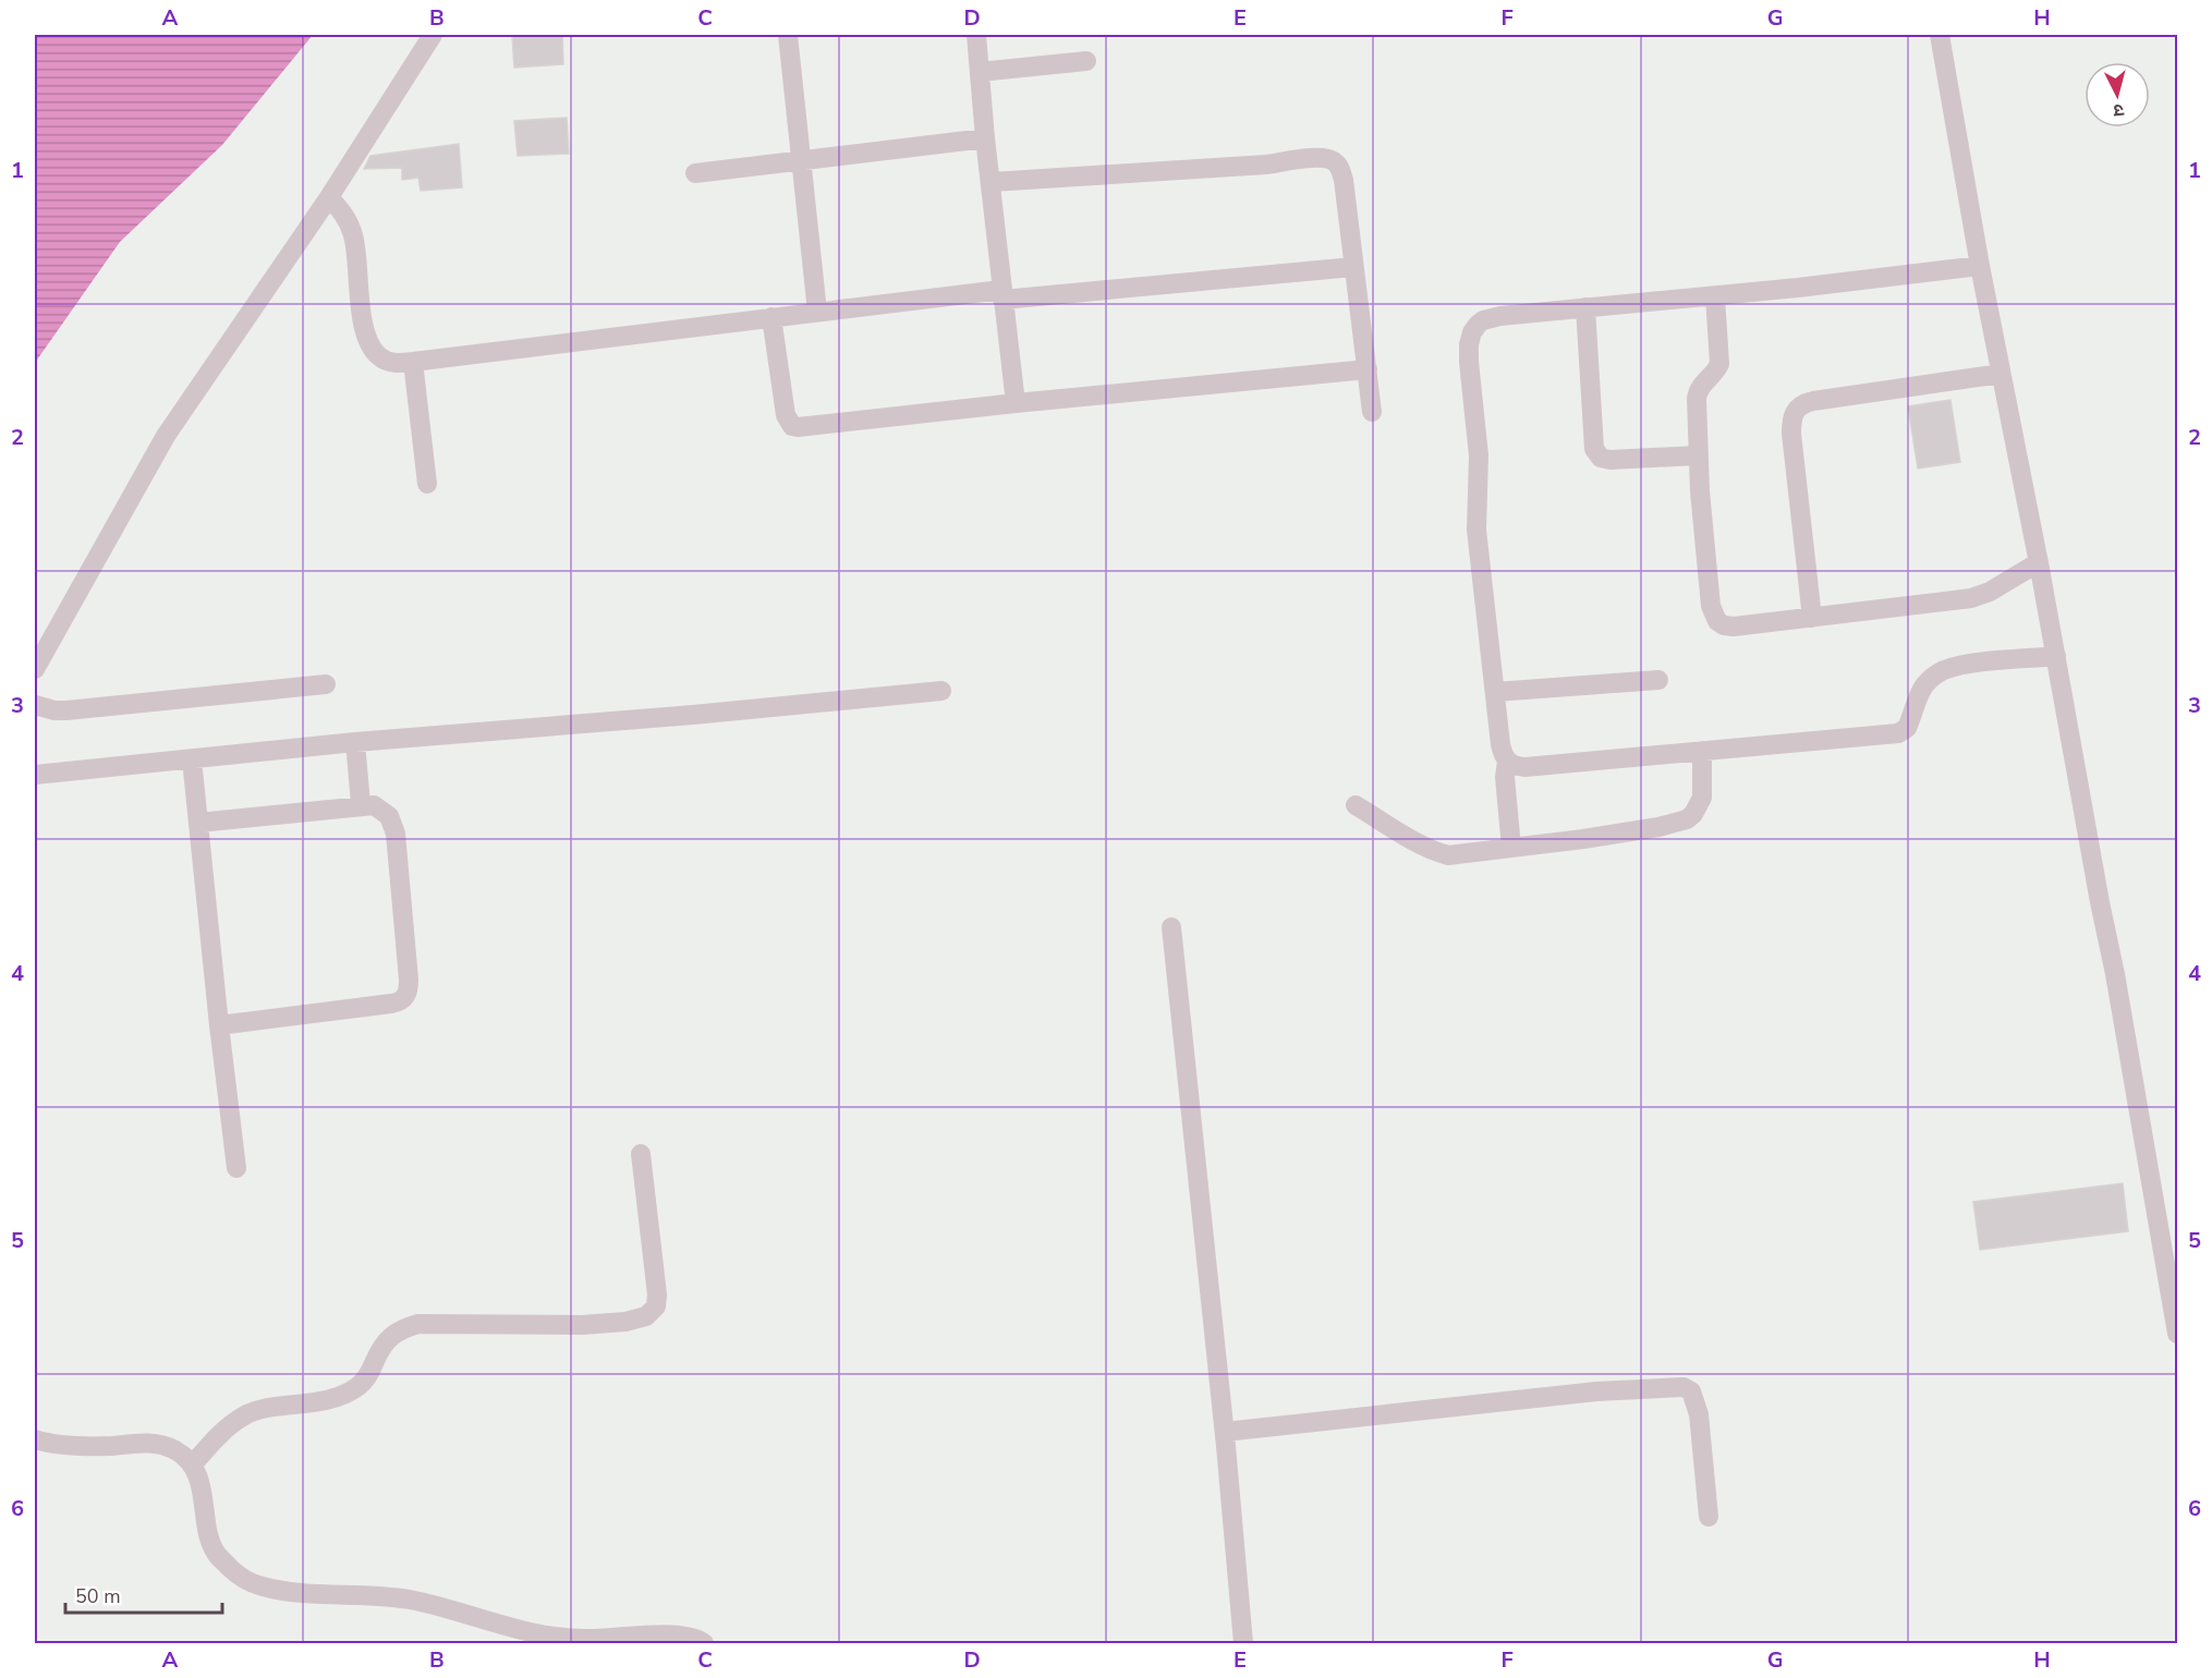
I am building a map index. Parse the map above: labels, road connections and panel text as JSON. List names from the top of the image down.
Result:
{
  "scale_bar": "50 m",
  "north": "bottom",
  "grid": {
    "columns": [
      "A",
      "B",
      "C",
      "D",
      "E",
      "F",
      "G",
      "H"
    ],
    "rows": [
      "1",
      "2",
      "3",
      "4",
      "5",
      "6"
    ]
  }
}
